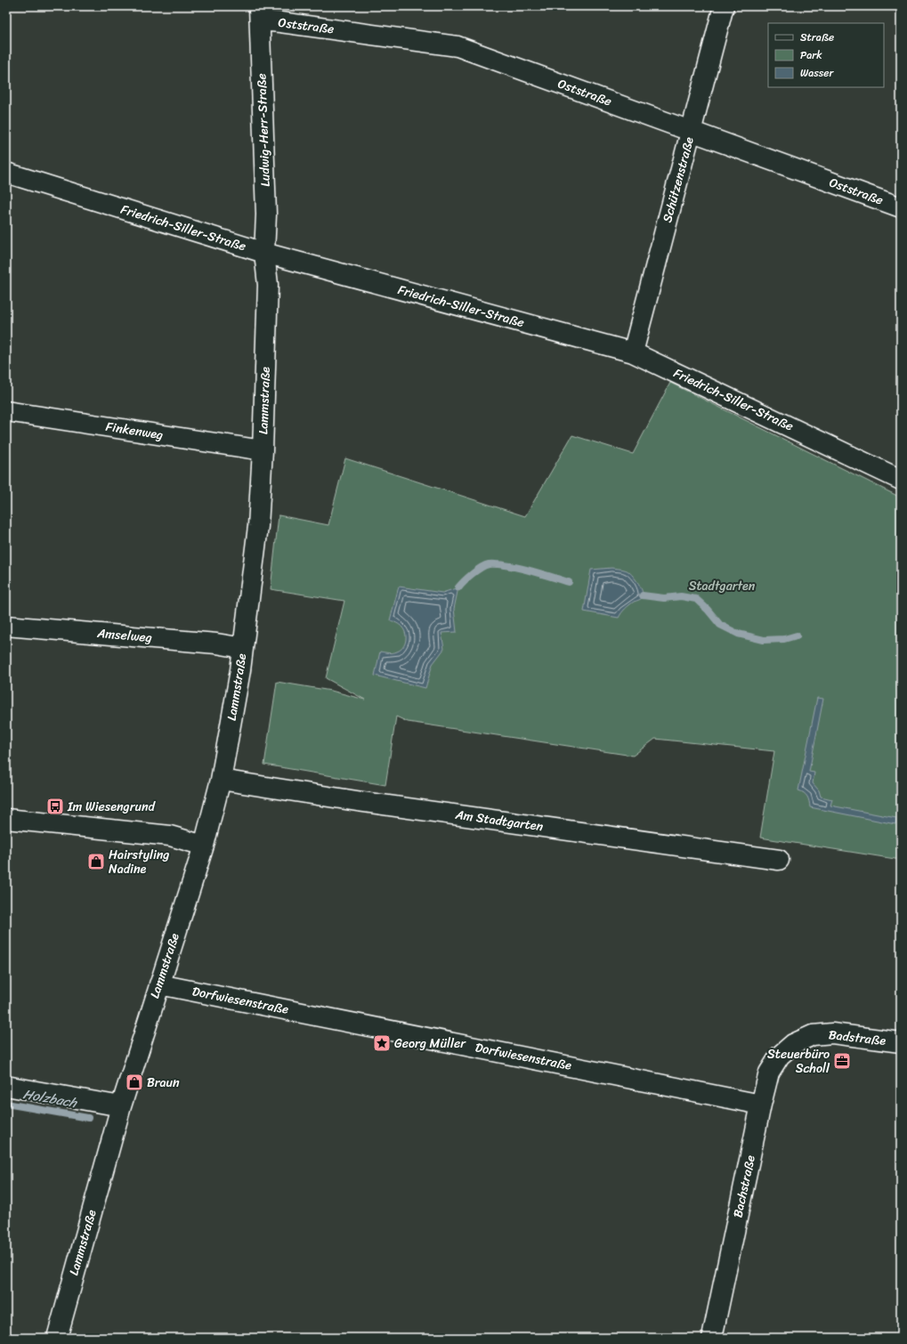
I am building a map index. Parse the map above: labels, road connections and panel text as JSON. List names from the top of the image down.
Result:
{
  "streets": {
    "street": [
      "Oststraße",
      "Ludwig-Herr-Straße",
      "Schützenstraße",
      "Friedrich-Siller-Straße",
      "Lammstraße",
      "Finkenweg",
      "Amselweg",
      "Am Stadtgarten",
      "Dorfwiesenstraße",
      "Badstraße",
      "Bachstraße"
    ]
  },
  "crossings": [
    ["Oststraße", "Ludwig-Herr-Straße"],
    ["Oststraße", "Schützenstraße"],
    ["Ludwig-Herr-Straße", "Friedrich-Siller-Straße"],
    ["Ludwig-Herr-Straße", "Lammstraße"],
    ["Schützenstraße", "Friedrich-Siller-Straße"],
    ["Friedrich-Siller-Straße", "Lammstraße"],
    ["Lammstraße", "Finkenweg"],
    ["Lammstraße", "Amselweg"],
    ["Lammstraße", "Am Stadtgarten"],
    ["Lammstraße", "Dorfwiesenstraße"],
    ["Dorfwiesenstraße", "Bachstraße"],
    ["Badstraße", "Bachstraße"]
  ],
  "water": ["Holzbach"],
  "parks": ["Stadtgarten"],
  "places": {
    "bus stop": ["Im Wiesengrund"],
    "shop": ["Hairstyling Nadine", "Braun"],
    "place": ["Georg Müller"],
    "office": ["Steuerbüro Scholl"]
  },
  "legend": ["Straße", "Park", "Wasser"]
}
